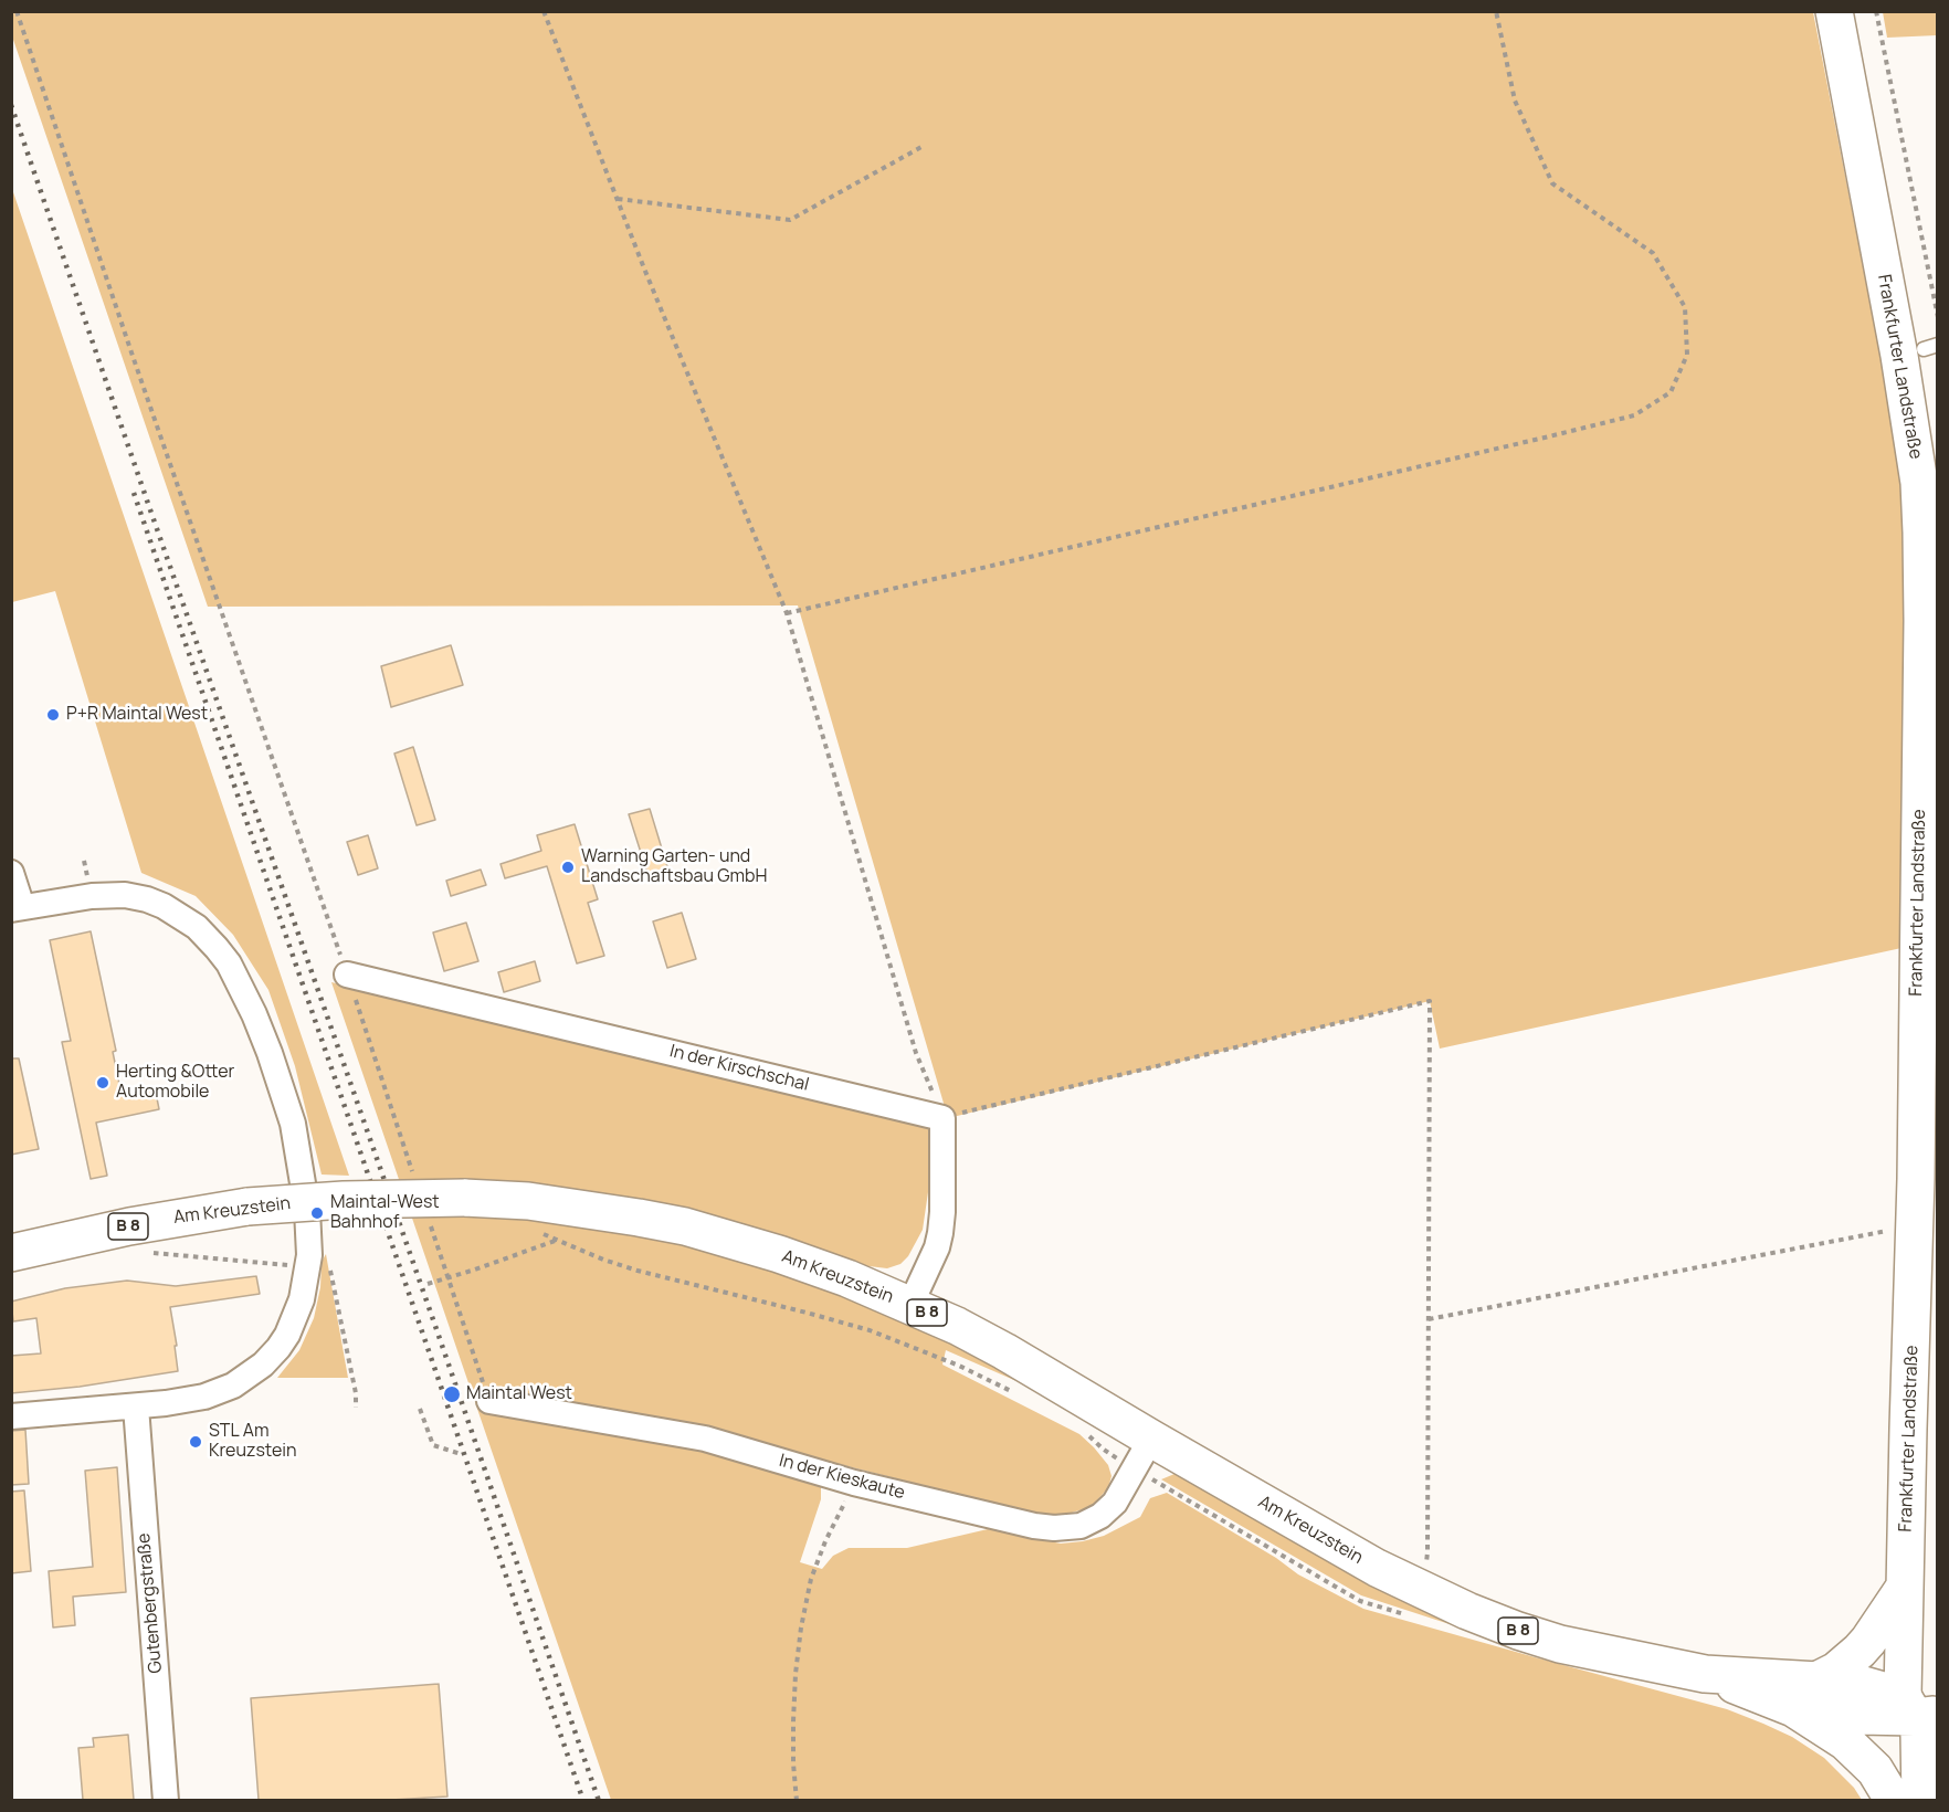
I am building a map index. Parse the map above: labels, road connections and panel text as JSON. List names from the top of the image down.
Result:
{
  "streets": {
    "main road": ["Frankfurter Landstraße", "Am Kreuzstein", "B 8"],
    "street": ["In der Kirschschal", "In der Kieskaute", "Gutenbergstraße"]
  },
  "crossings": [
    ["Frankfurter Landstraße", "B 8"],
    ["Am Kreuzstein", "B 8"],
    ["Am Kreuzstein", "In der Kieskaute"]
  ],
  "places": [
    "P+R Maintal West",
    "Warning Garten- und Landschaftsbau GmbH",
    "Herting &Otter Automobile",
    "Maintal-West Bahnhof",
    "Maintal West",
    "STL Am Kreuzstein"
  ]
}
